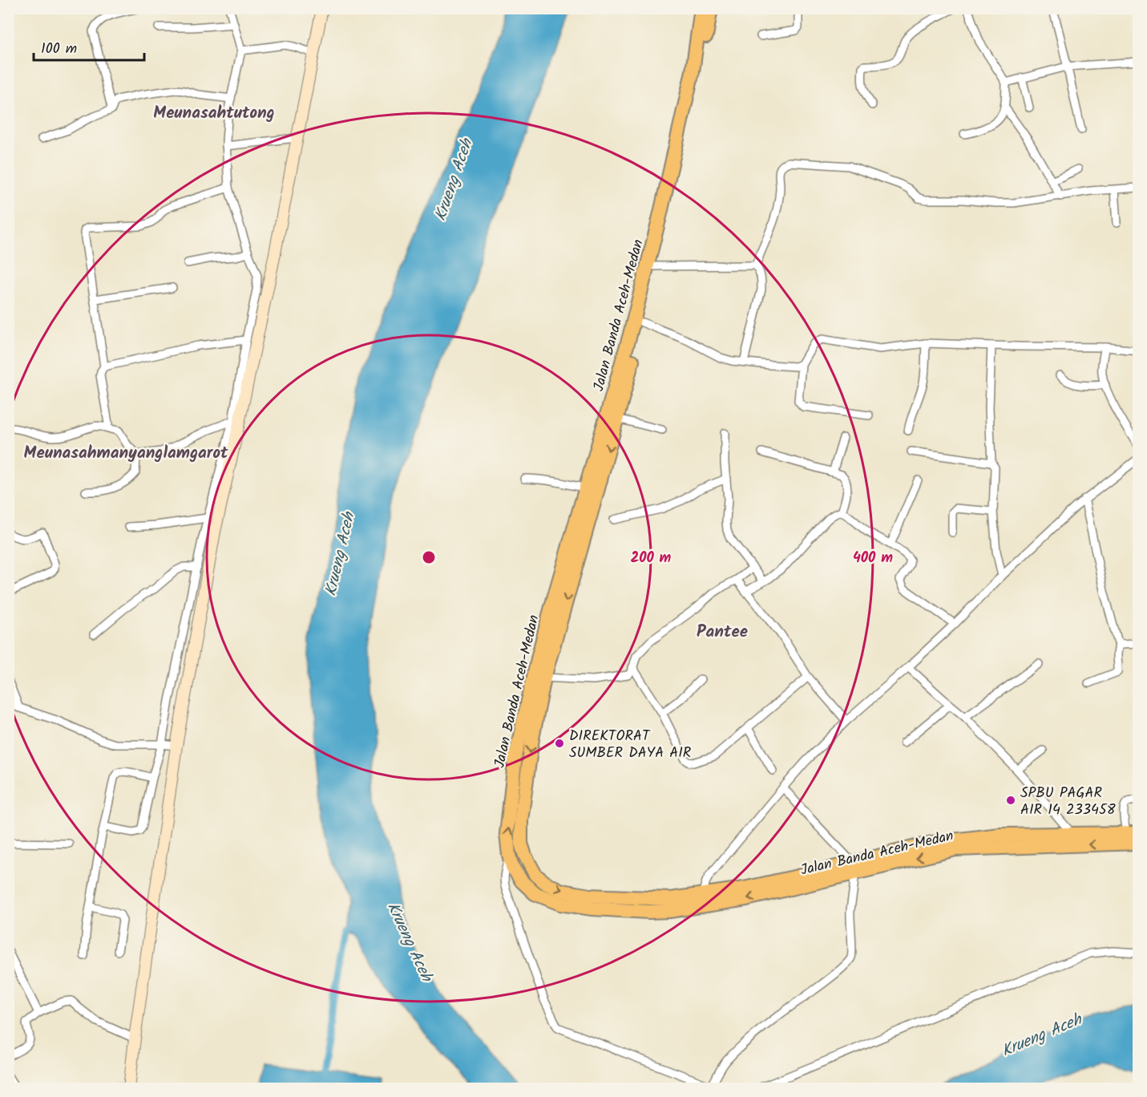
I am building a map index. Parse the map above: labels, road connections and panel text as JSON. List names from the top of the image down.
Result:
{
  "streets": {
    "highway": ["Jalan Banda Aceh-Medan"]
  },
  "districts": ["Meunasahtutong", "Meunasahmanyanglamgarot", "Pantee"],
  "water": ["Krueng Aceh"],
  "places": ["DIREKTORAT SUMBER DAYA AIR", "SPBU PAGAR AIR 14 233458"],
  "scale_bar": "100 m",
  "rings": ["200 m", "400 m"]
}
